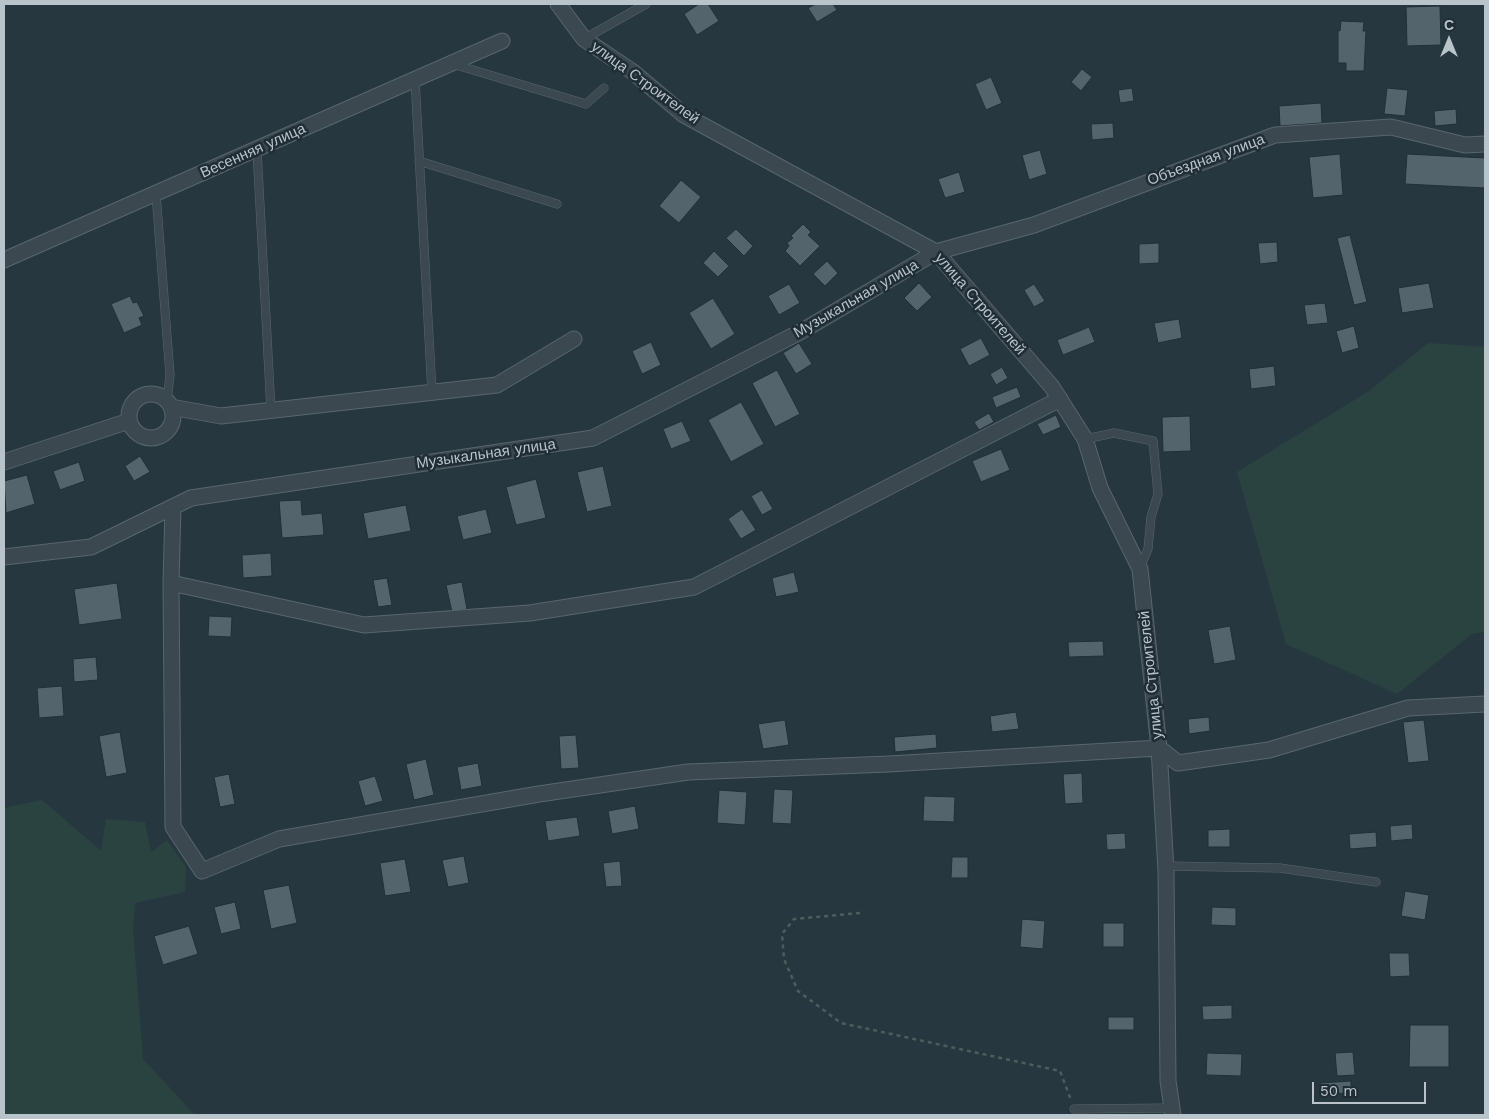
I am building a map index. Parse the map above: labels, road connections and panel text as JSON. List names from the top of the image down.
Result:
{
  "streets": {
    "street": [
      "улица Строителей",
      "Весенняя улица",
      "Объездная улица",
      "Музыкальная улица"
    ]
  },
  "crossings": [
    ["улица Строителей", "Объездная улица"],
    ["улица Строителей", "Музыкальная улица"],
    ["Объездная улица", "Музыкальная улица"]
  ],
  "scale_bar": "50 m",
  "north": "top"
}
